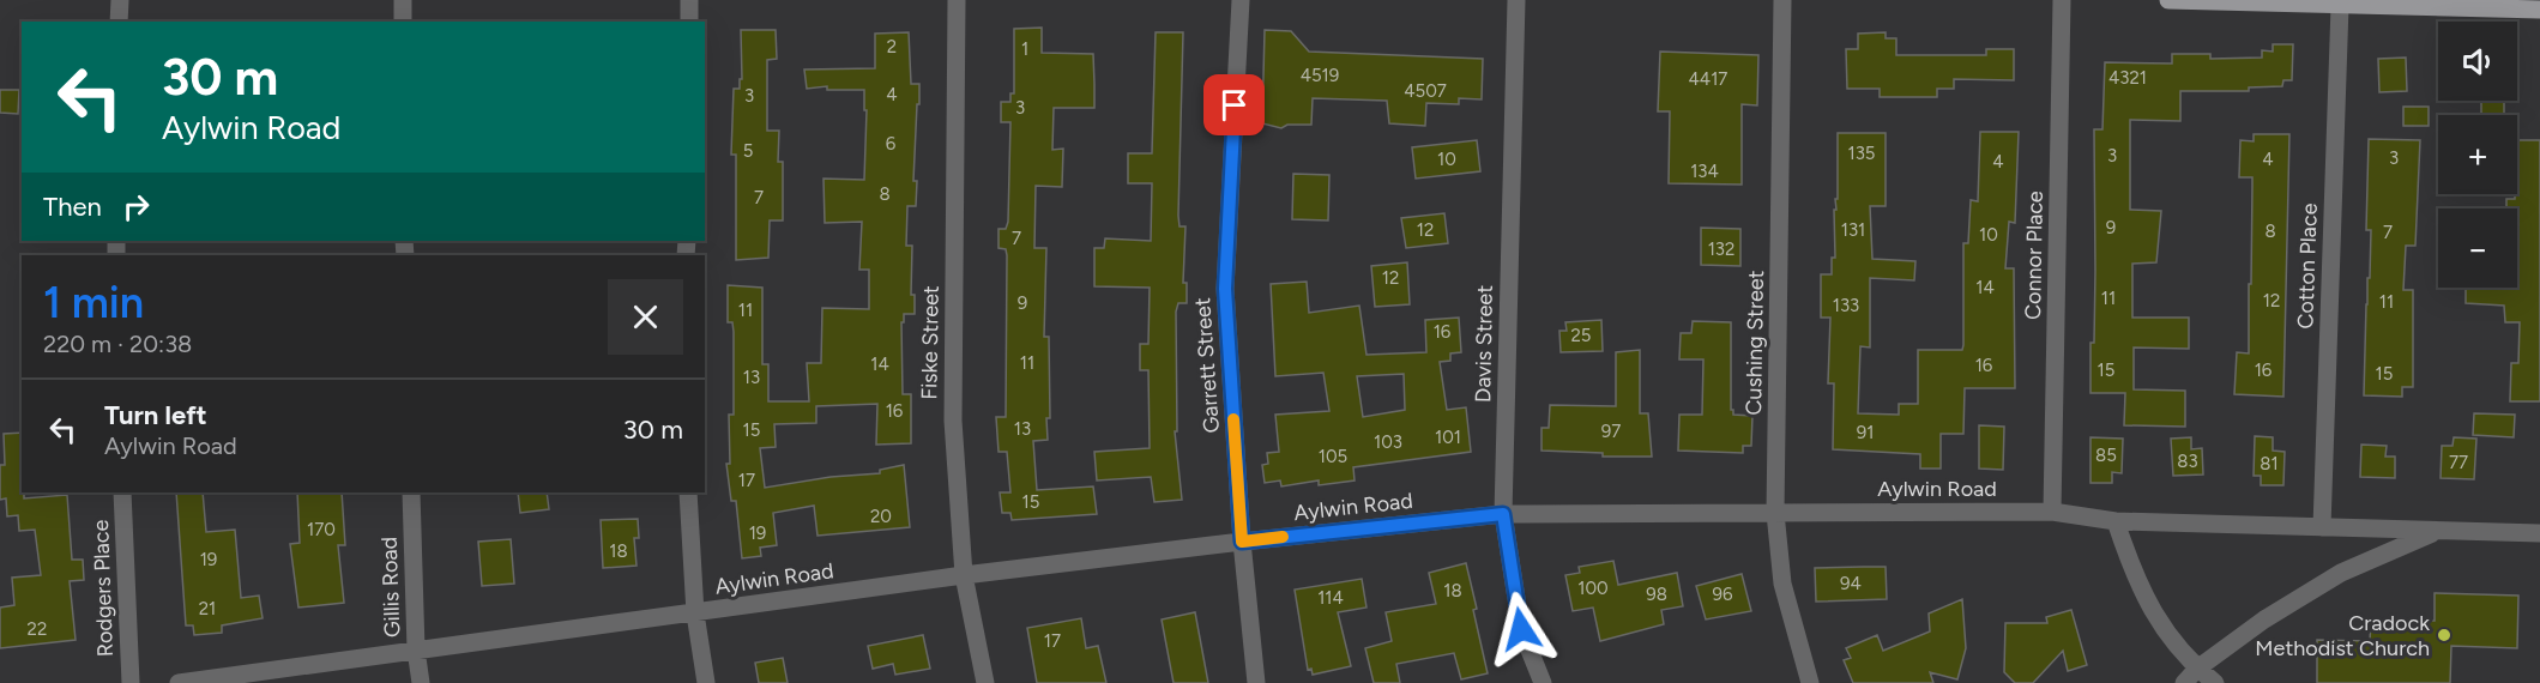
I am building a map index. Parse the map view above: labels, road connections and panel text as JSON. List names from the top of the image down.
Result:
{
  "streets": {
    "street": [
      "Connor Place",
      "Cotton Place",
      "Fiske Street",
      "Cushing Street",
      "Davis Street",
      "Garrett Street",
      "Aylwin Road",
      "Gillis Road",
      "Rodgers Place"
    ]
  },
  "crossings": [
    ["Connor Place", "Aylwin Road"],
    ["Cotton Place", "Aylwin Road"],
    ["Fiske Street", "Aylwin Road"],
    ["Cushing Street", "Aylwin Road"],
    ["Davis Street", "Aylwin Road"],
    ["Garrett Street", "Aylwin Road"],
    ["Aylwin Road", "Gillis Road"]
  ],
  "places": ["Cradock Methodist Church"],
  "house_numbers": [
    "2",
    "1",
    "4519",
    "4321",
    "4417",
    "4507",
    "4",
    "3",
    "3",
    "6",
    "5",
    "135",
    "3",
    "3",
    "10",
    "4",
    "4",
    "134",
    "8",
    "7",
    "9",
    "12",
    "131",
    "8",
    "7",
    "10",
    "7",
    "132",
    "12",
    "14",
    "11",
    "12",
    "11",
    "9",
    "133",
    "11",
    "16",
    "25",
    "11",
    "14",
    "16",
    "15",
    "16",
    "15",
    "13",
    "16",
    "13",
    "15",
    "97",
    "91",
    "101",
    "103",
    "85",
    "105",
    "83",
    "77",
    "81",
    "17",
    "15",
    "20",
    "170",
    "19",
    "18",
    "19",
    "94",
    "100",
    "18",
    "98",
    "96",
    "114",
    "21",
    "22",
    "17"
  ],
  "page": {
    "map_buttons": ["+", "−"],
    "turn": ["30 m", "Aylwin Road"],
    "then": "Then",
    "heading": ["1 min", "220 m · 20:38"],
    "list": [
      {
        "name": "Turn left",
        "note": "Aylwin Road",
        "value": "30 m"
      }
    ]
  }
}
